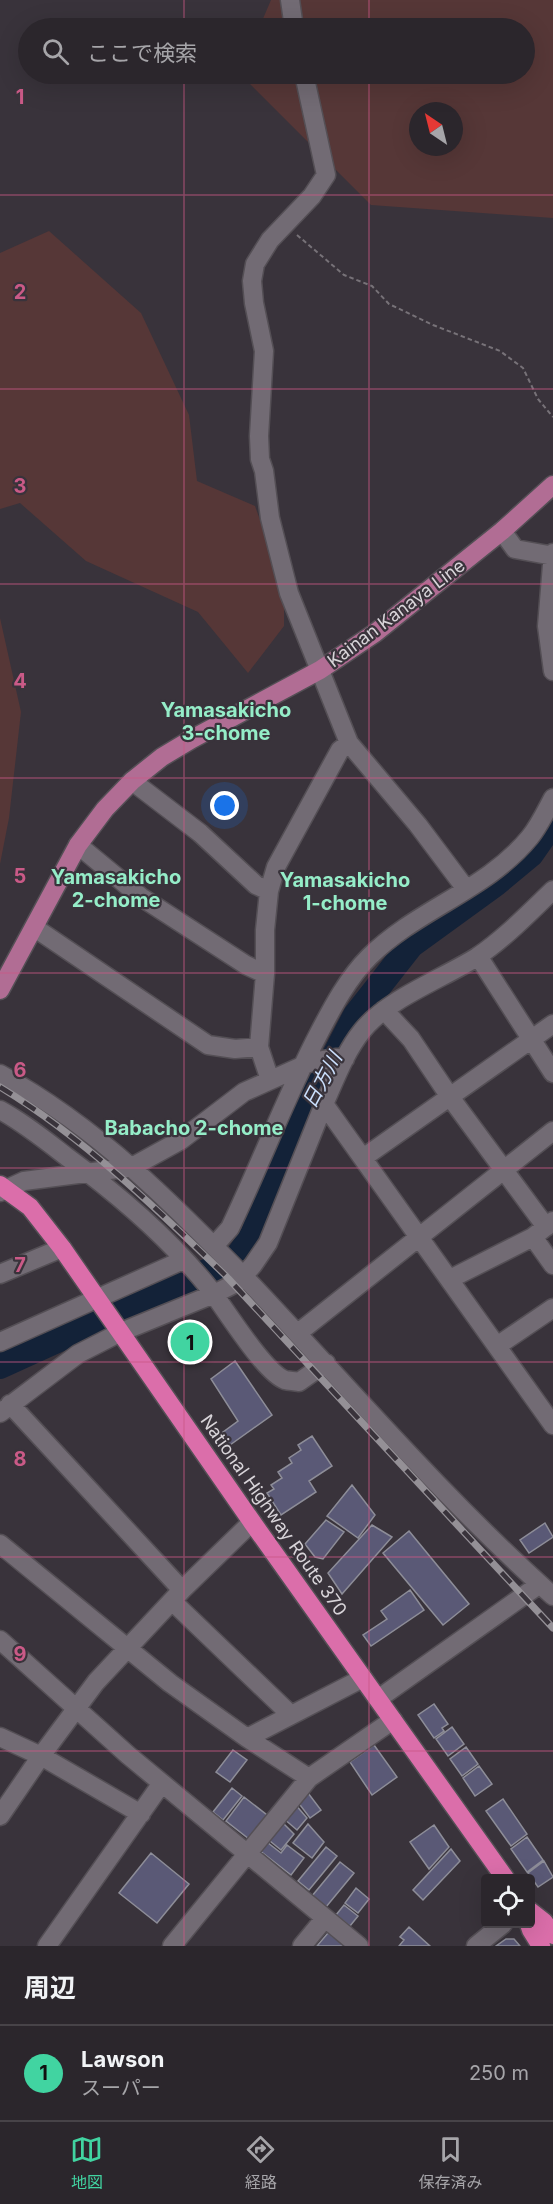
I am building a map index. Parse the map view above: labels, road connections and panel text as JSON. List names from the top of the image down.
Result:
{
  "streets": {
    "highway": ["National Highway Route 370"],
    "main road": ["Kainan Kanaya Line"]
  },
  "districts": [
    "Yamasakicho 3-chome",
    "Yamasakicho 2-chome",
    "Yamasakicho 1-chome",
    "Babacho 2-chome"
  ],
  "water": ["日方川"],
  "north": "top left",
  "page": {
    "search": "ここで検索",
    "pins": "1",
    "heading": "周辺",
    "list": [
      {
        "mark": "1",
        "name": "Lawson",
        "note": "スーパー",
        "value": "250 m"
      }
    ],
    "nav": ["地図", "経路", "保存済み"]
  },
  "grid": {
    "rows": [
      "1",
      "2",
      "3",
      "4",
      "5",
      "6",
      "7",
      "8",
      "9"
    ]
  }
}
